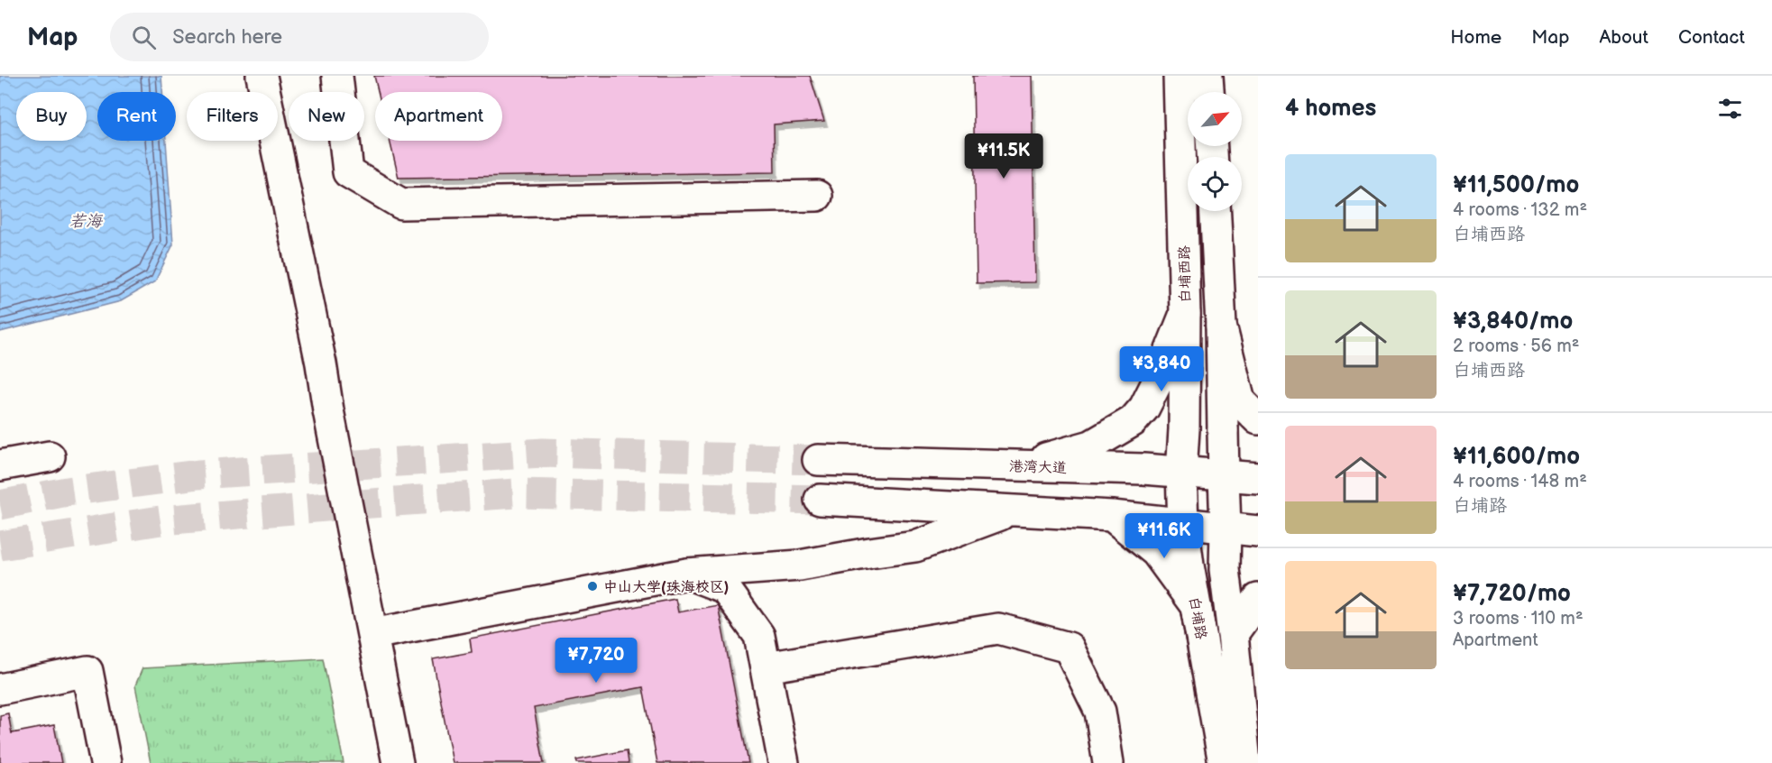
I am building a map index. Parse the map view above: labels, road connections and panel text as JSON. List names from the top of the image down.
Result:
{
  "streets": {
    "main road": ["白埔西路", "港湾大道", "白埔路"]
  },
  "crossings": [
    ["白埔西路", "港湾大道"],
    ["白埔西路", "白埔路"],
    ["港湾大道", "白埔路"]
  ],
  "water": ["若海"],
  "places": ["中山大学(珠海校区)"],
  "north": "top right",
  "page": {
    "header": "Map",
    "search": "Search here",
    "nav": [
      "Home",
      "Map",
      "About",
      "Contact"
    ],
    "heading": "4 homes",
    "chip": [
      "Buy",
      "Rent",
      "Filters",
      "New",
      "Apartment"
    ],
    "price": [
      "¥11.5K",
      "¥3,840",
      "¥11.6K",
      "¥7,720"
    ],
    "list": [
      {
        "name": "¥11,500/mo",
        "note": "4 rooms · 132 m² · 白埔西路"
      },
      {
        "name": "¥3,840/mo",
        "note": "2 rooms · 56 m² · 白埔西路"
      },
      {
        "name": "¥11,600/mo",
        "note": "4 rooms · 148 m² · 白埔路"
      },
      {
        "name": "¥7,720/mo",
        "note": "3 rooms · 110 m² · Apartment"
      }
    ]
  }
}
